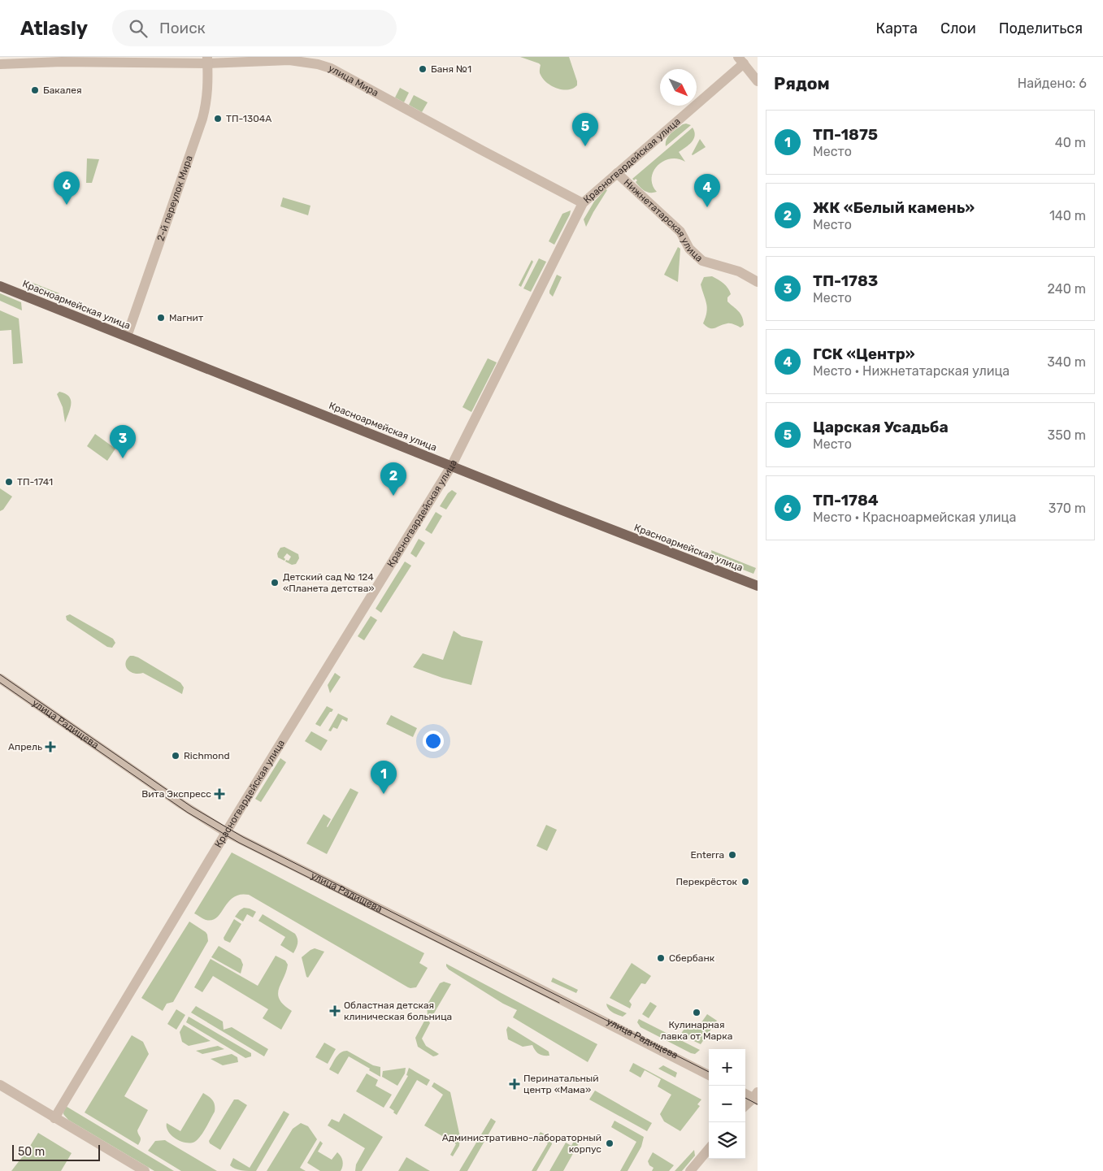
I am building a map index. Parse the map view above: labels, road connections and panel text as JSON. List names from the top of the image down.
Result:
{
  "streets": {
    "main road": ["Красноармейская улица"],
    "street": [
      "улица Мира",
      "Красногвардейская улица",
      "2-й переулок Мира",
      "Нижнетатарская улица",
      "улица Радищева"
    ]
  },
  "crossings": [
    ["улица Мира", "Красногвардейская улица"],
    ["улица Мира", "2-й переулок Мира"],
    ["Красногвардейская улица", "Нижнетатарская улица"],
    ["Красногвардейская улица", "Красноармейская улица"],
    ["Красногвардейская улица", "улица Радищева"],
    ["2-й переулок Мира", "Красноармейская улица"]
  ],
  "places": {
    "other": [
      "Баня №1",
      "Бакалея",
      "ТП-1304А",
      "Магнит",
      "ТП-1741",
      "Детский сад № 124 «Планета детства»",
      "Richmond",
      "Enterra",
      "Перекрёсток",
      "Сбербанк",
      "Кулинарная лавка от Марка",
      "Административно-лабораторный корпус"
    ],
    "health": [
      "Апрель",
      "Вита Экспресс",
      "Областная детская клиническая больница",
      "Перинатальный центр «Мама»"
    ]
  },
  "scale_bar": "50 m",
  "north": "bottom right",
  "page": {
    "header": "Atlasly",
    "search": "Поиск",
    "nav": ["Карта", "Слои", "Поделиться"],
    "heading": ["Рядом", "Найдено: 6"],
    "list": [
      {
        "mark": "1",
        "name": "ТП-1875",
        "note": "Место",
        "value": "40 m"
      },
      {
        "mark": "2",
        "name": "ЖК «Белый камень»",
        "note": "Место",
        "value": "140 m"
      },
      {
        "mark": "3",
        "name": "ТП-1783",
        "note": "Место",
        "value": "240 m"
      },
      {
        "mark": "4",
        "name": "ГСК «Центр»",
        "note": "Место · Нижнетатарская улица",
        "value": "340 m"
      },
      {
        "mark": "5",
        "name": "Царская Усадьба",
        "note": "Место",
        "value": "350 m"
      },
      {
        "mark": "6",
        "name": "ТП-1784",
        "note": "Место · Красноармейская улица",
        "value": "370 m"
      }
    ],
    "pins": [
      "5",
      "6",
      "4",
      "3",
      "2",
      "1"
    ],
    "map_buttons": ["+", "−"],
    "scale": "50 m"
  }
}
